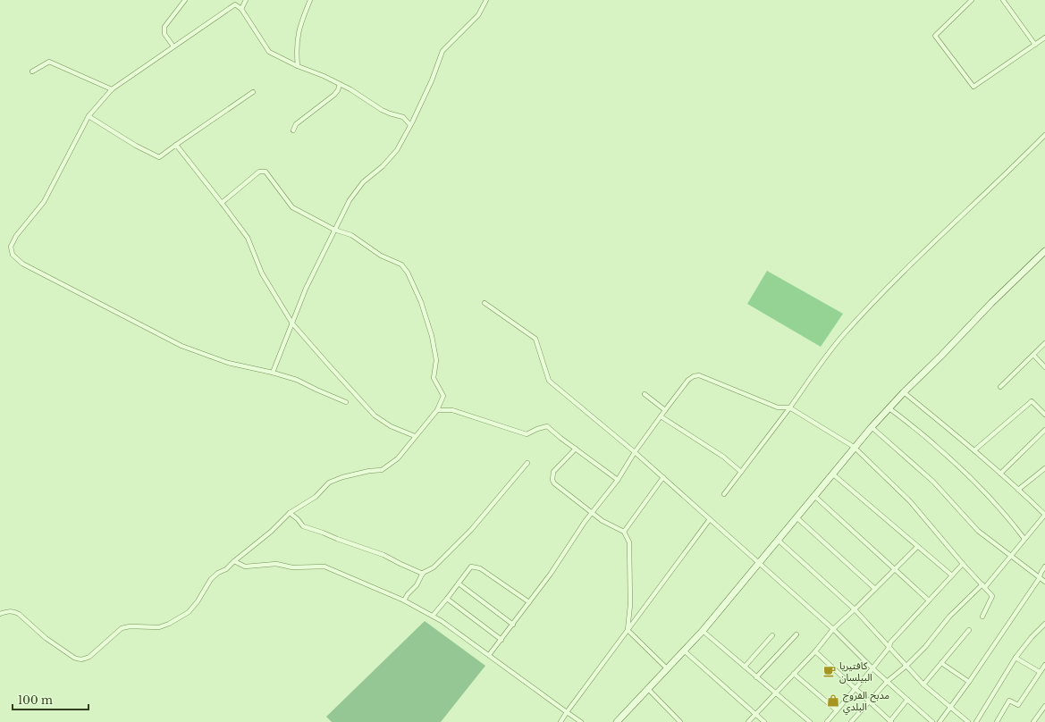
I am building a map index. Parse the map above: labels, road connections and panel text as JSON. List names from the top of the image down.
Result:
{
  "places": {
    "cafe": ["كافتيريا البيلسان"],
    "shop": ["مدبح الفروج البلدي"]
  },
  "scale_bar": "100 m"
}
